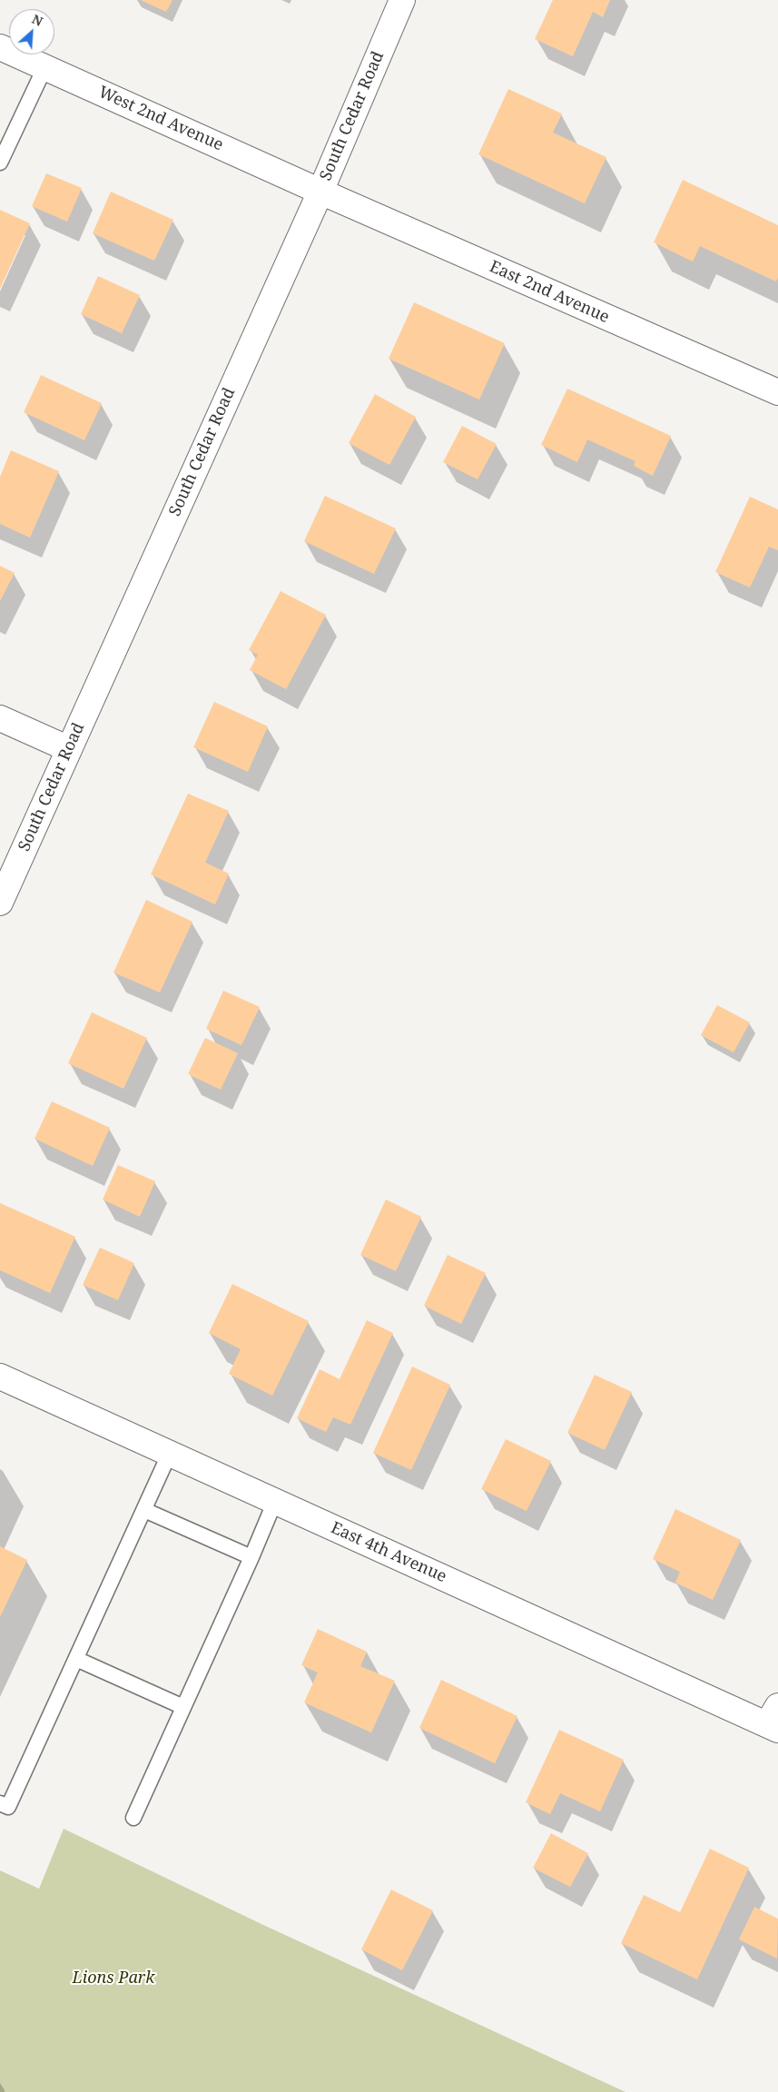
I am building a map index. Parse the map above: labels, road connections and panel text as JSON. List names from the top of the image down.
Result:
{
  "streets": {
    "street": [
      "South Cedar Road",
      "West 2nd Avenue",
      "East 2nd Avenue",
      "East 4th Avenue"
    ]
  },
  "crossings": [
    ["South Cedar Road", "West 2nd Avenue"],
    ["South Cedar Road", "East 2nd Avenue"],
    ["West 2nd Avenue", "East 2nd Avenue"]
  ],
  "parks": ["Lions Park"],
  "north": "top right"
}
